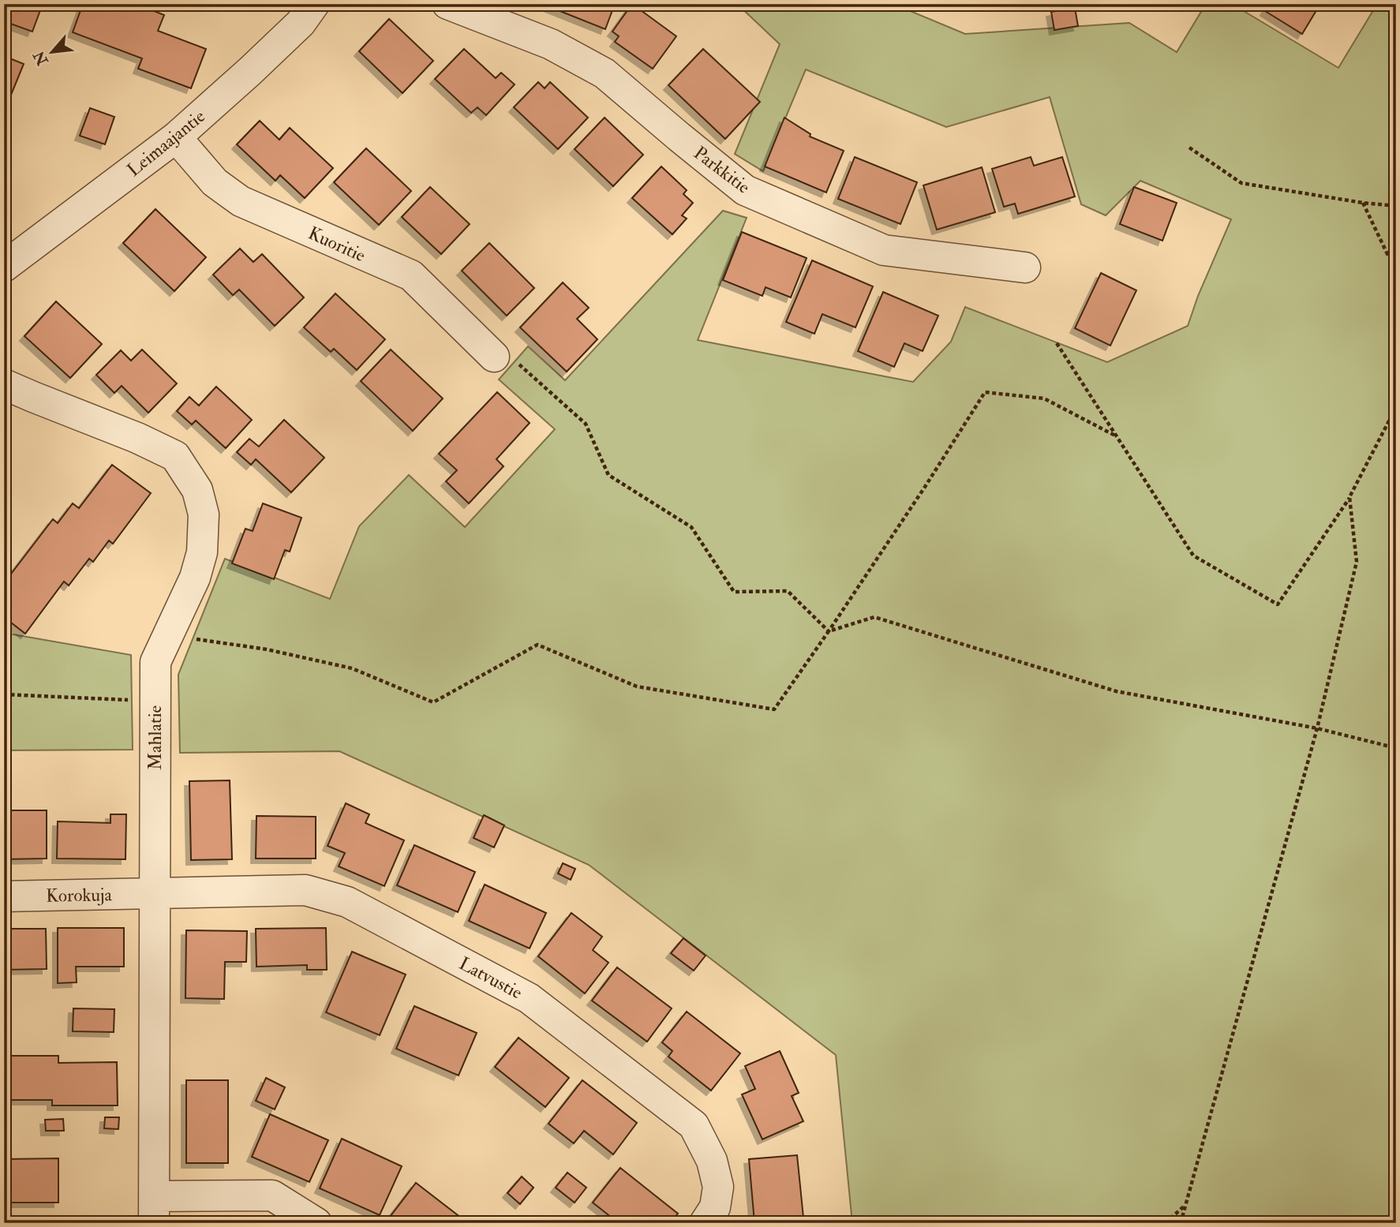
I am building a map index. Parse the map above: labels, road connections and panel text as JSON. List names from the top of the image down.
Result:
{
  "streets": {
    "street": [
      "Leimaajantie",
      "Parkkitie",
      "Kuoritie",
      "Mahlatie",
      "Korokuja",
      "Latvustie"
    ]
  },
  "crossings": [
    ["Leimaajantie", "Kuoritie"],
    ["Mahlatie", "Korokuja"],
    ["Mahlatie", "Latvustie"],
    ["Korokuja", "Latvustie"]
  ],
  "north": "bottom left"
}
